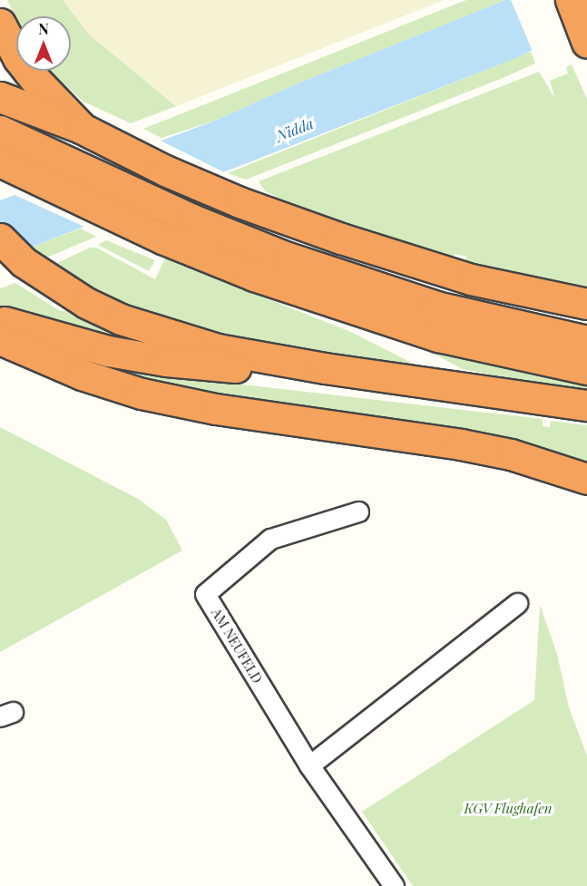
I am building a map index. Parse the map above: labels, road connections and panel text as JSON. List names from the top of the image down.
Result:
{
  "streets": {
    "street": ["AM NEUFELD"]
  },
  "water": ["Nidda"],
  "parks": ["KGV Flughafen"],
  "north": "top"
}
